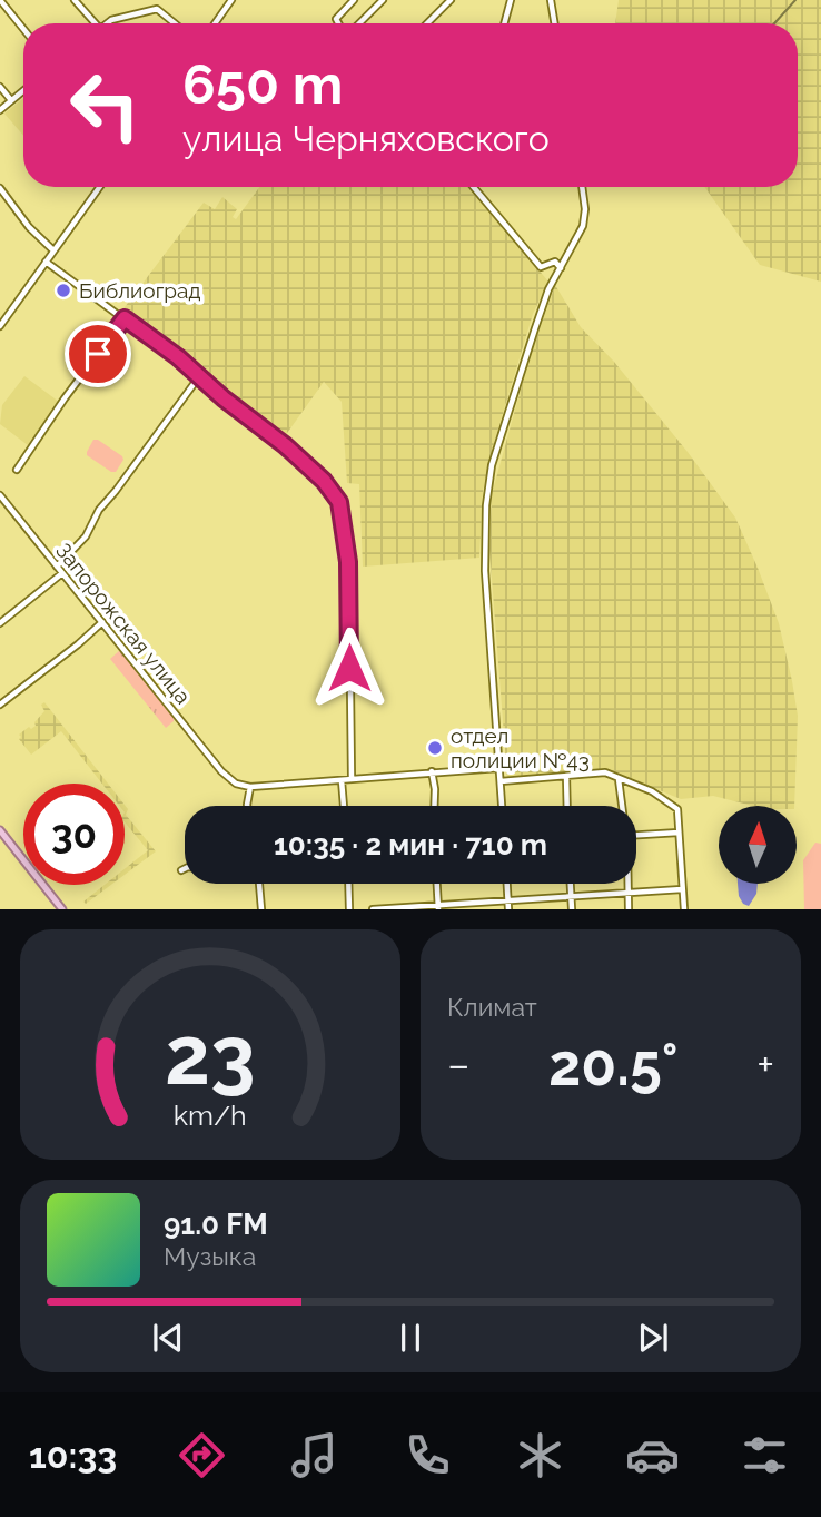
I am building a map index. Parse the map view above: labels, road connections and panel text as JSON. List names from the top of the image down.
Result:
{
  "streets": {
    "street": ["Запорожская улица"]
  },
  "places": ["Библиоград", "отдел полиции №43"],
  "north": "top",
  "page": {
    "turn": ["650 m", "улица Черняховского"],
    "limit": "30",
    "trip": "10:35 · 2 мин · 710 m",
    "tile": "Климат",
    "heat": ["−", "20.5°", "+"],
    "song": ["91.0 FM", "Музыка"],
    "tabs": "10:33",
    "gauge": ["23", "km/h"]
  }
}
